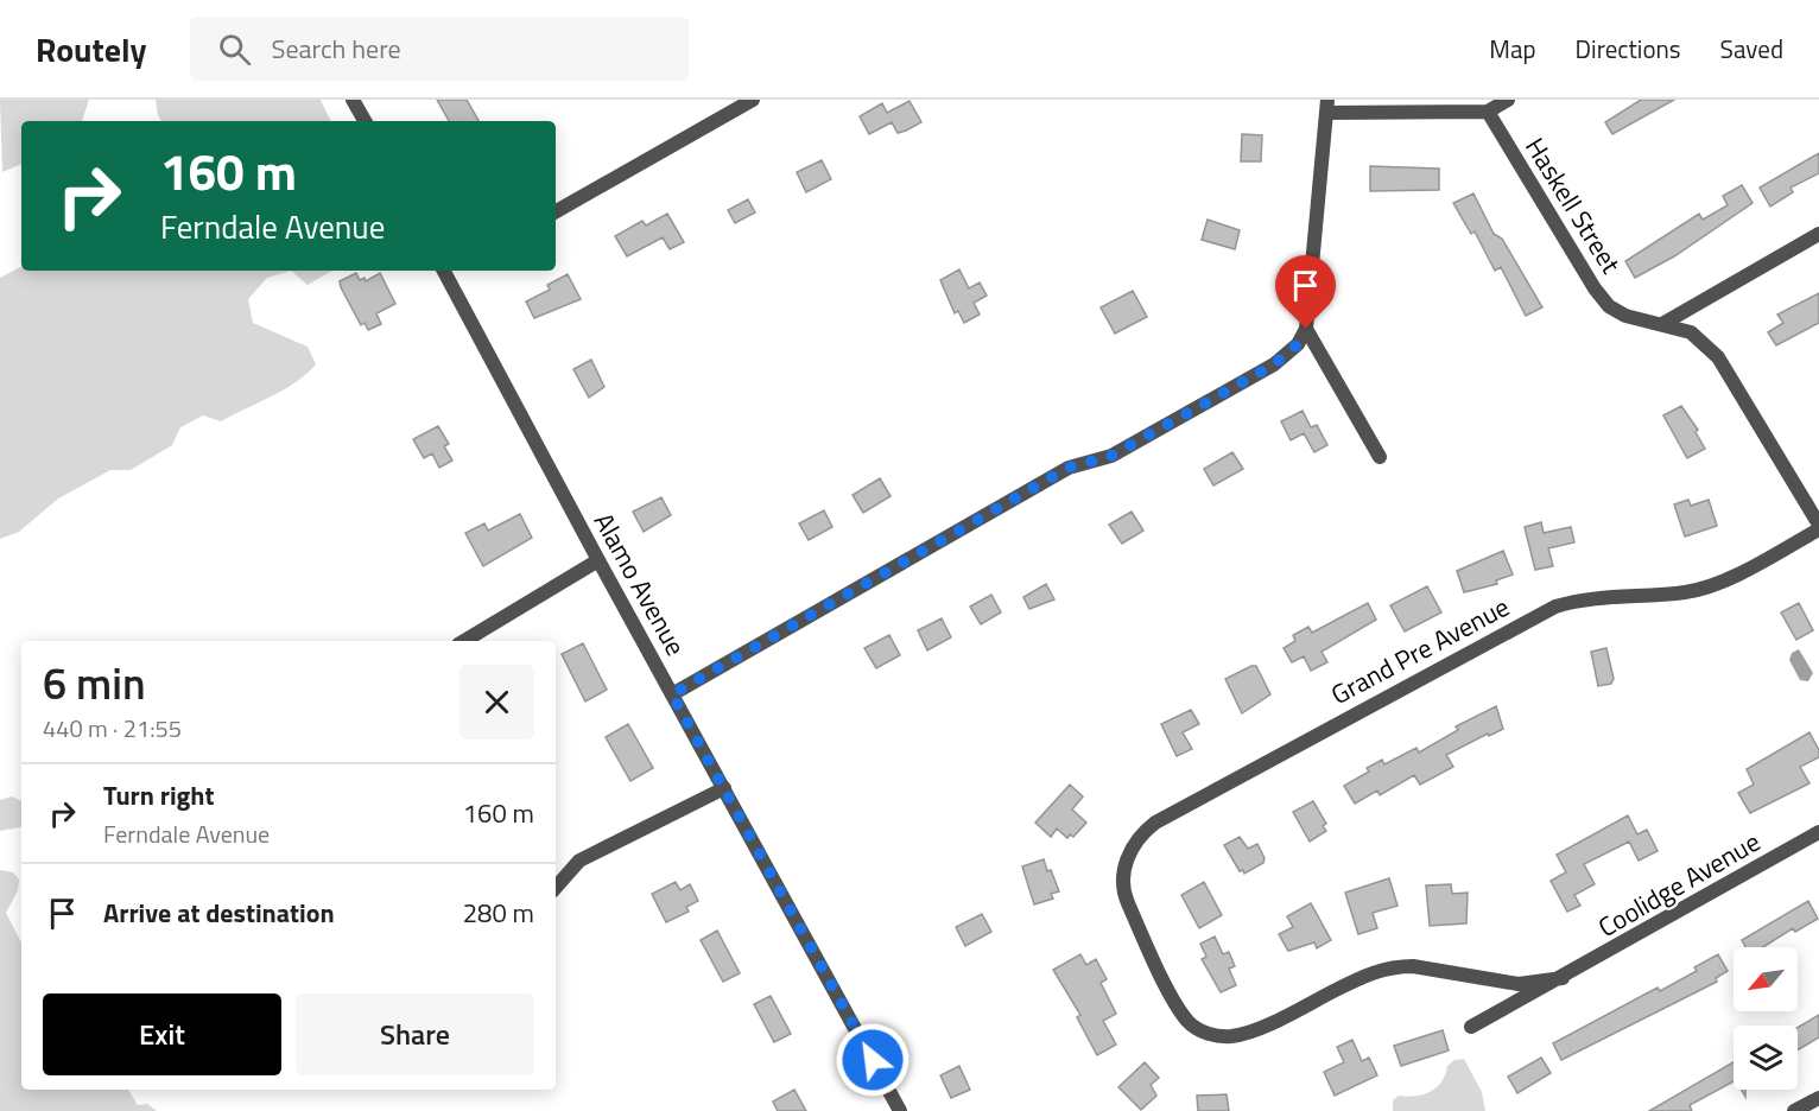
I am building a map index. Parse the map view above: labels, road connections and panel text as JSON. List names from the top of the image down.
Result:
{
  "streets": {
    "street": [
      "Haskell Street",
      "Alamo Avenue",
      "Grand Pre Avenue",
      "Coolidge Avenue"
    ]
  },
  "crossings": [
    ["Haskell Street", "Grand Pre Avenue"],
    ["Grand Pre Avenue", "Coolidge Avenue"]
  ],
  "north": "bottom left",
  "page": {
    "header": "Routely",
    "search": "Search here",
    "nav": ["Map", "Directions", "Saved"],
    "turn": ["160 m", "Ferndale Avenue"],
    "heading": ["6 min", "440 m · 21:55"],
    "list": [
      {
        "name": "Turn right",
        "note": "Ferndale Avenue",
        "value": "160 m"
      },
      {
        "name": "Arrive at destination",
        "value": "280 m"
      }
    ],
    "buttons": ["Exit", "Share"]
  }
}
